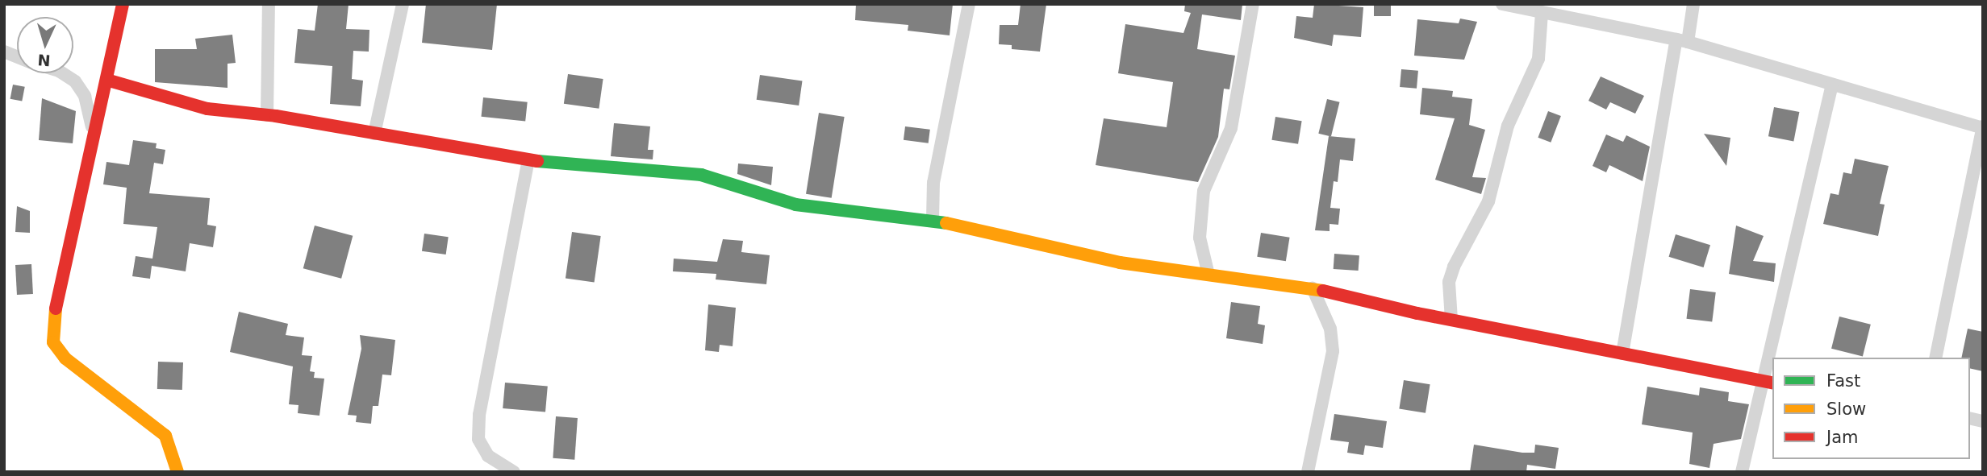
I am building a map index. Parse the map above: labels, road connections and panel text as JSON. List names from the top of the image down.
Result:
{
  "legend": ["Fast", "Slow", "Jam"],
  "north": "bottom"
}
